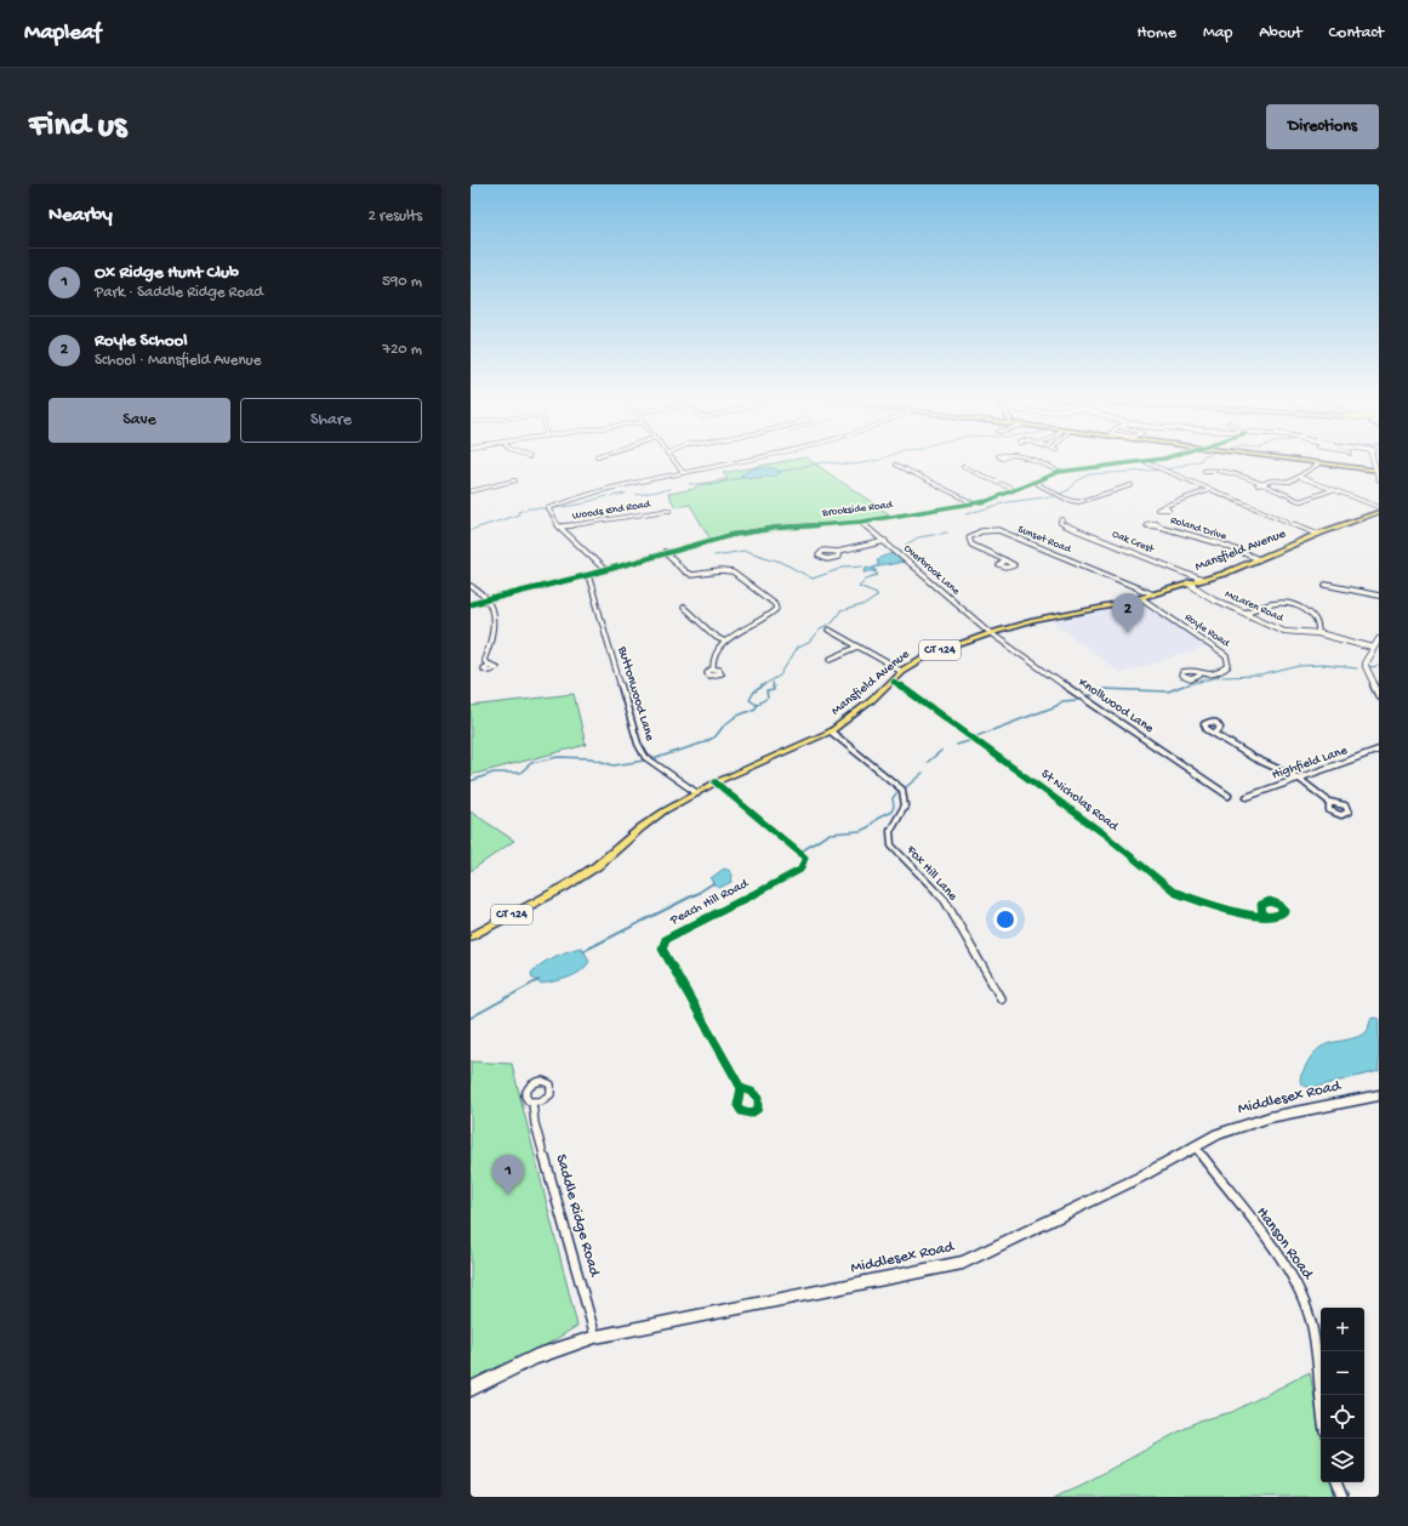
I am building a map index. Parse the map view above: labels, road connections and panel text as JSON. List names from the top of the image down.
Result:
{
  "streets": {
    "main road": ["Mansfield Avenue", "CT 124", "Middlesex Road"],
    "street": [
      "Brookside Road",
      "Woods End Road",
      "Roland Drive",
      "Sunset Road",
      "Oak Crest",
      "Overbrook Lane",
      "McLaren Road",
      "Royle Road",
      "Buttonwood Lane",
      "Knollwood Lane",
      "Highfield Lane",
      "St Nicholas Road",
      "Fox Hill Lane",
      "Peach Hill Road",
      "Saddle Ridge Road",
      "Hanson Road"
    ]
  },
  "crossings": [
    ["Brookside Road", "Overbrook Lane"],
    ["Brookside Road", "Buttonwood Lane"],
    ["Roland Drive", "Mansfield Avenue"],
    ["Sunset Road", "Mansfield Avenue"],
    ["Oak Crest", "Mansfield Avenue"],
    ["Mansfield Avenue", "Overbrook Lane"],
    ["Mansfield Avenue", "McLaren Road"],
    ["Mansfield Avenue", "Royle Road"],
    ["Mansfield Avenue", "Buttonwood Lane"],
    ["Mansfield Avenue", "Knollwood Lane"],
    ["Mansfield Avenue", "St Nicholas Road"],
    ["Mansfield Avenue", "Fox Hill Lane"],
    ["Mansfield Avenue", "Peach Hill Road"],
    ["Overbrook Lane", "Knollwood Lane"],
    ["Middlesex Road", "Saddle Ridge Road"],
    ["Middlesex Road", "Hanson Road"]
  ],
  "page": {
    "header": "Mapleaf",
    "nav": [
      "Home",
      "Map",
      "About",
      "Contact"
    ],
    "buttons": [
      "Directions",
      ["Save", "Share"]
    ],
    "title": "Find us",
    "heading": ["Nearby", "2 results"],
    "list": [
      {
        "mark": "1",
        "name": "Ox Ridge Hunt Club",
        "note": "Park · Saddle Ridge Road",
        "value": "590 m"
      },
      {
        "mark": "2",
        "name": "Royle School",
        "note": "School · Mansfield Avenue",
        "value": "720 m"
      }
    ],
    "pins": ["2", "1"],
    "map_buttons": ["+", "−"]
  }
}
